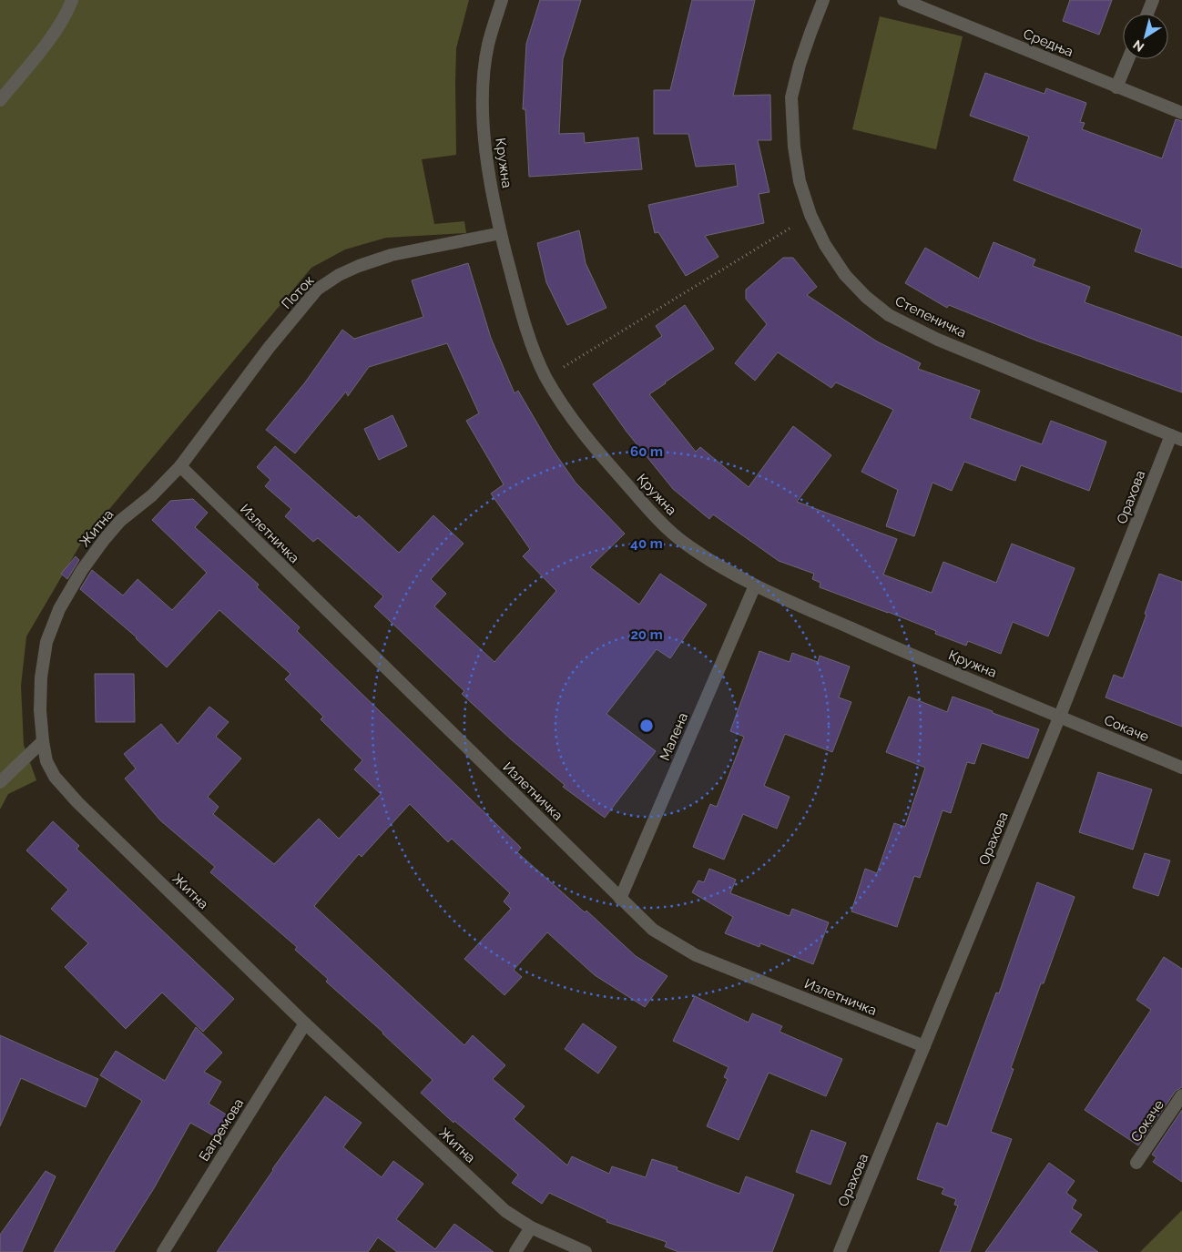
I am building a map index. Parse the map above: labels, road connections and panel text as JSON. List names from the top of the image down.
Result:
{
  "streets": {
    "street": [
      "Средња",
      "Кружна",
      "Поток",
      "Степеничка",
      "Орахова",
      "Житна",
      "Излетничка",
      "Сокаче",
      "Малена",
      "Багремова"
    ]
  },
  "crossings": [
    ["Кружна", "Поток"],
    ["Кружна", "Орахова"],
    ["Кружна", "Сокаче"],
    ["Кружна", "Малена"],
    ["Поток", "Житна"],
    ["Поток", "Излетничка"],
    ["Степеничка", "Орахова"],
    ["Орахова", "Излетничка"],
    ["Орахова", "Сокаче"],
    ["Житна", "Излетничка"],
    ["Житна", "Багремова"],
    ["Излетничка", "Малена"]
  ],
  "north": "bottom left",
  "rings": ["60 m", "40 m", "20 m"]
}
